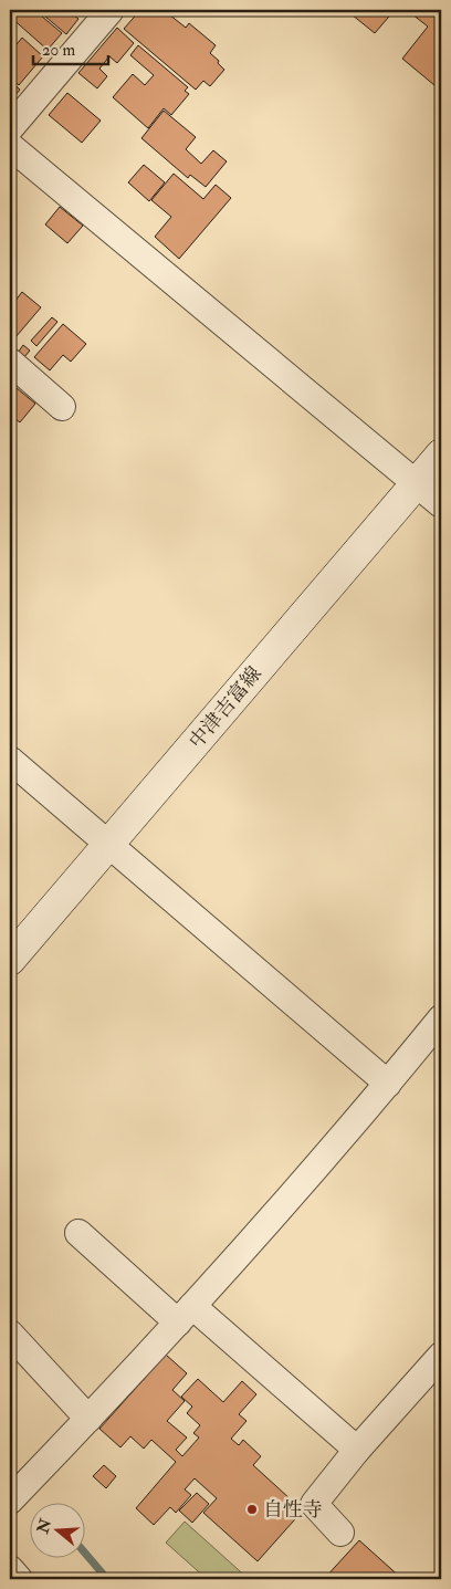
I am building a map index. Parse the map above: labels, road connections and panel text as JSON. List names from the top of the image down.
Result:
{
  "streets": {
    "main road": ["中津吉富線"]
  },
  "places": ["自性寺"],
  "scale_bar": "20 m",
  "north": "left"
}
